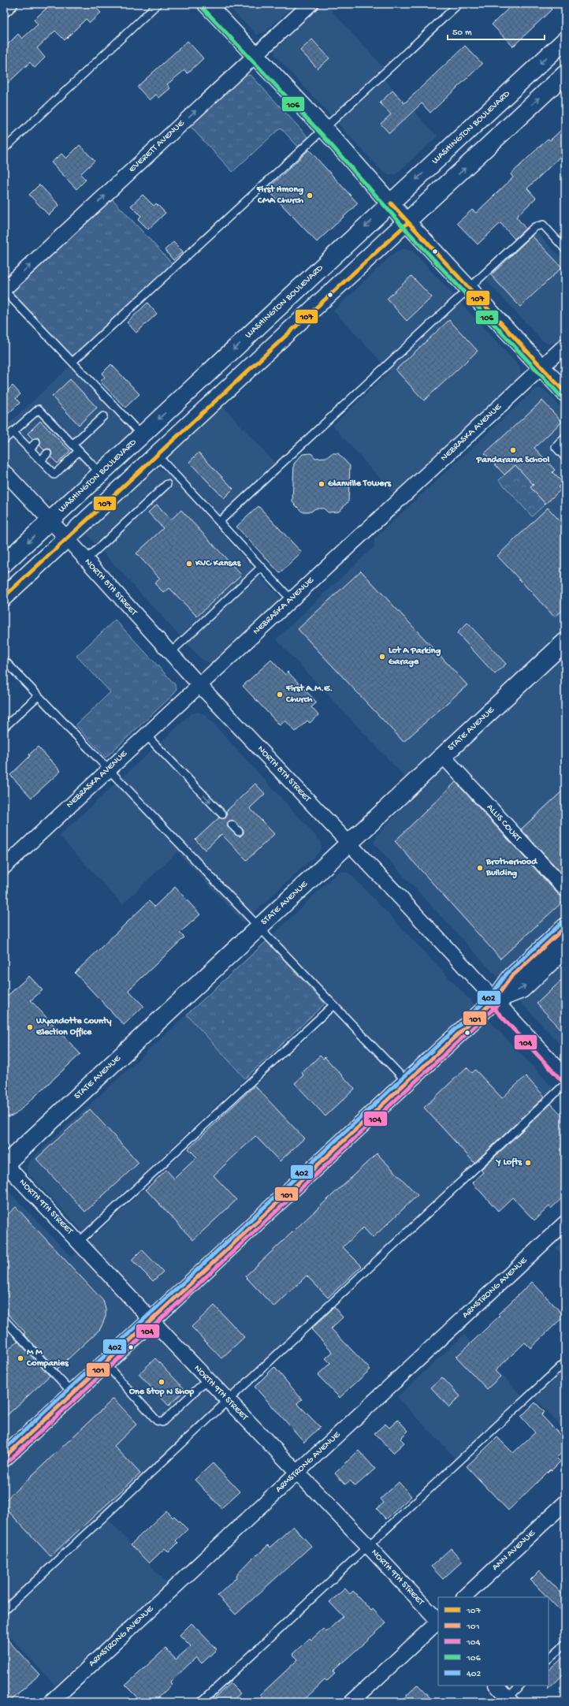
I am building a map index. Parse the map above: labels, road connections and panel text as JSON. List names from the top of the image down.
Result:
{
  "streets": {
    "main road": ["WASHINGTON BOULEVARD", "STATE AVENUE"],
    "street": [
      "EVERETT AVENUE",
      "NEBRASKA AVENUE",
      "NORTH 8TH STREET",
      "ALLIS COURT",
      "NORTH 9TH STREET",
      "ARMSTRONG AVENUE",
      "ANN AVENUE"
    ]
  },
  "crossings": [
    ["WASHINGTON BOULEVARD", "NORTH 8TH STREET"],
    ["NEBRASKA AVENUE", "NORTH 8TH STREET"],
    ["NORTH 8TH STREET", "STATE AVENUE"],
    ["STATE AVENUE", "ALLIS COURT"],
    ["STATE AVENUE", "NORTH 9TH STREET"],
    ["NORTH 9TH STREET", "ARMSTRONG AVENUE"]
  ],
  "one_way": ["EVERETT AVENUE"],
  "places": [
    "First Hmong CMA Church",
    "Pandarama School",
    "Glanville Towers",
    "KVC Kansas",
    "Lot A Parking Garage",
    "First A.M.E. Church",
    "Brotherhood Building",
    "Wyandotte County Election Office",
    "Y Lofts",
    "M M Companies",
    "One Stop N Shop"
  ],
  "lines": [
    "transit line 106",
    "transit line 107",
    "transit line 402",
    "transit line 101",
    "transit line 104"
  ],
  "legend": [
    "107",
    "101",
    "104",
    "106",
    "402"
  ],
  "scale_bar": "50 m"
}
